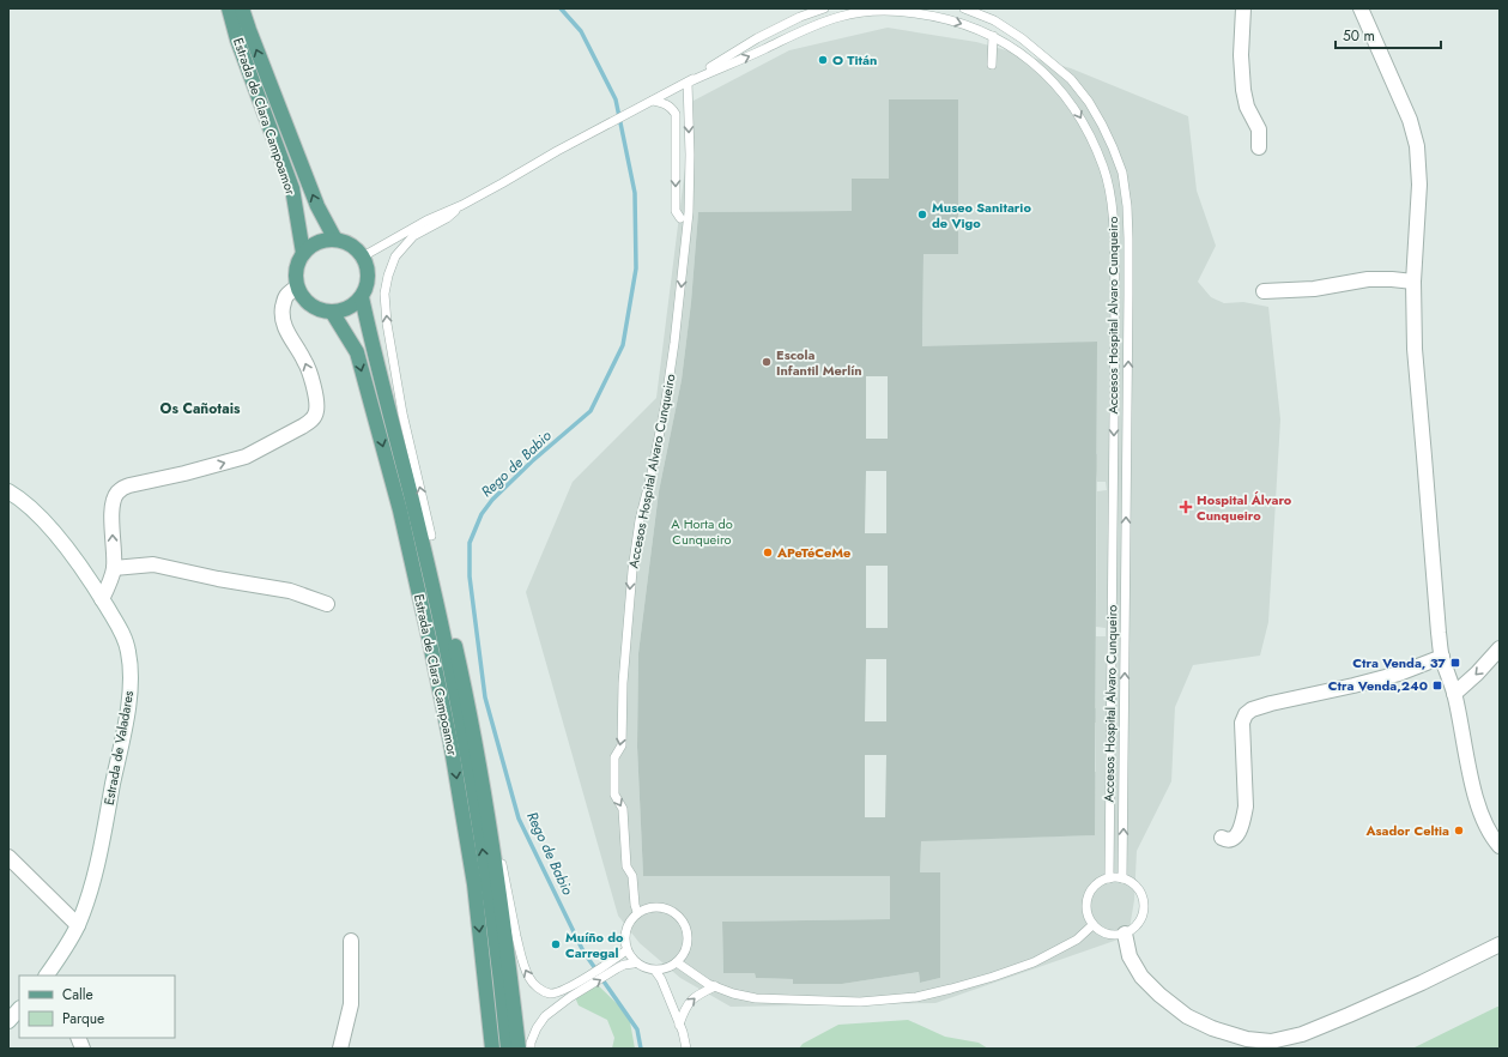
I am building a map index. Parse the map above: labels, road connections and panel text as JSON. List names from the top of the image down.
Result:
{
  "streets": {
    "main road": ["Estrada de Clara Campoamor"],
    "street": ["Estrada de Valadares"],
    "lane": ["Accesos Hospital Alvaro Cunqueiro"]
  },
  "crossings": [
    ["Estrada de Clara Campoamor", "Accesos Hospital Alvaro Cunqueiro"]
  ],
  "districts": ["Os Cañotais"],
  "water": ["Rego de Babio"],
  "parks": ["A Horta do Cunqueiro"],
  "places": {
    "other": [
      "O Titán",
      "Museo Sanitario de Vigo",
      "Escola Infantil Merlín",
      "APeTéCeMe",
      "Asador Celtia",
      "Muíño do Carregal"
    ],
    "health": ["Hospital Álvaro Cunqueiro"],
    "transit": ["Ctra Venda, 37", "Ctra Venda,240"]
  },
  "legend": ["Calle", "Parque"],
  "scale_bar": "50 m"
}
